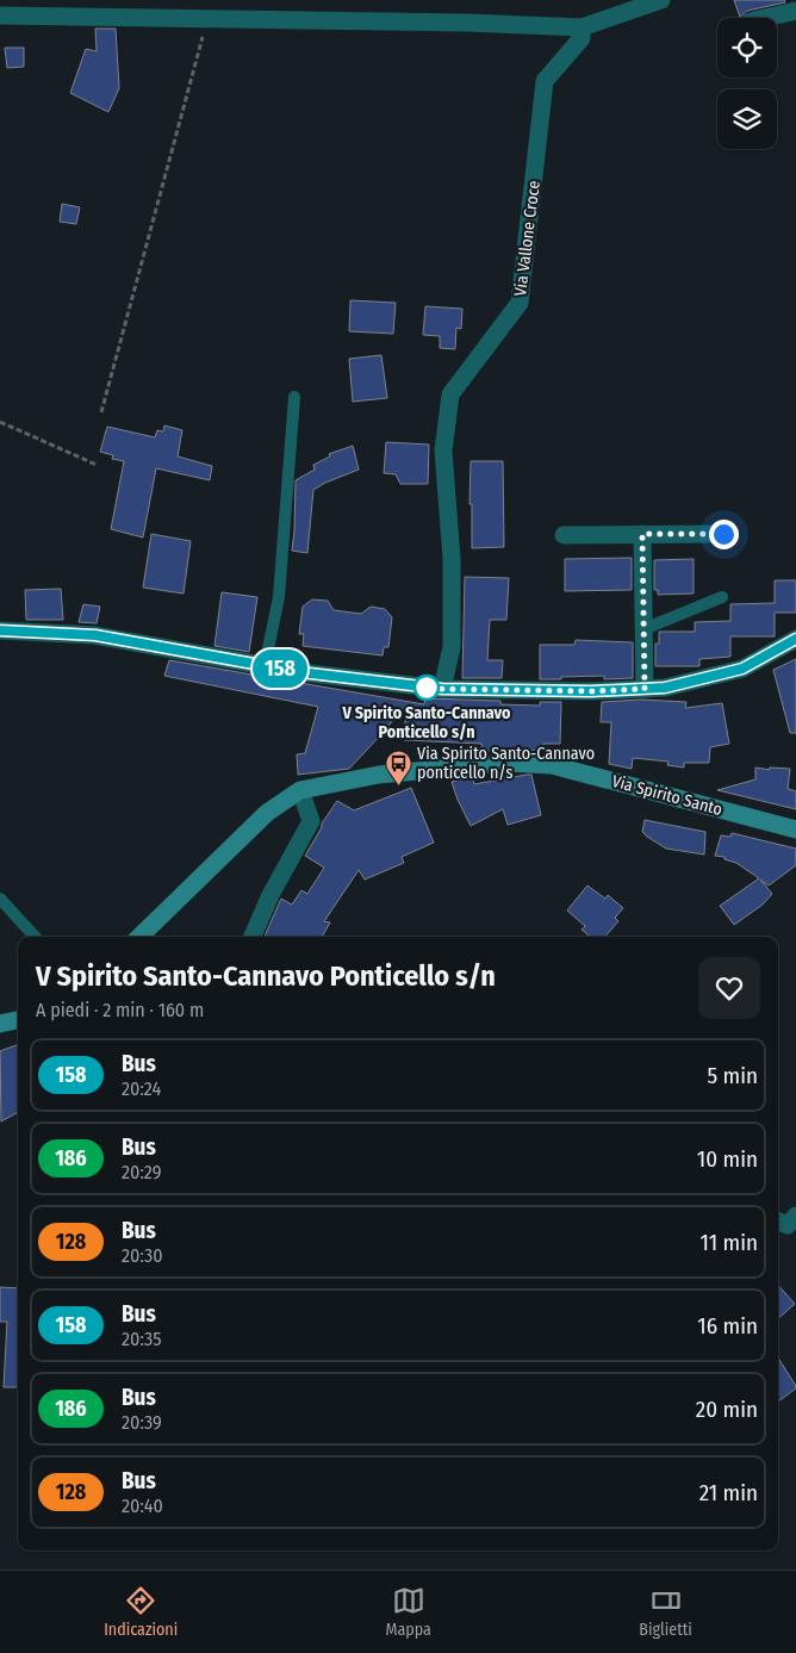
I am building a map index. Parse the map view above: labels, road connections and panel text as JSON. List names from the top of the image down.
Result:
{
  "streets": {
    "street": ["Via Vallone Croce", "Via Spirito Santo"]
  },
  "places": {
    "other": ["V Spirito Santo-Cannavo Ponticello s/n"],
    "bus stop": ["Via Spirito Santo-Cannavo ponticello n/s"]
  },
  "lines": ["bus line 158"],
  "page": {
    "on_map": "158",
    "heading": ["V Spirito Santo-Cannavo Ponticello s/n", "A piedi · 2 min · 160 m"],
    "list": [
      {
        "mark": "158",
        "name": "Bus",
        "note": "20:24",
        "value": "5 min"
      },
      {
        "mark": "186",
        "name": "Bus",
        "note": "20:29",
        "value": "10 min"
      },
      {
        "mark": "128",
        "name": "Bus",
        "note": "20:30",
        "value": "11 min"
      },
      {
        "mark": "158",
        "name": "Bus",
        "note": "20:35",
        "value": "16 min"
      },
      {
        "mark": "186",
        "name": "Bus",
        "note": "20:39",
        "value": "20 min"
      },
      {
        "mark": "128",
        "name": "Bus",
        "note": "20:40",
        "value": "21 min"
      }
    ],
    "tabs": ["Indicazioni", "Mappa", "Biglietti"]
  }
}
